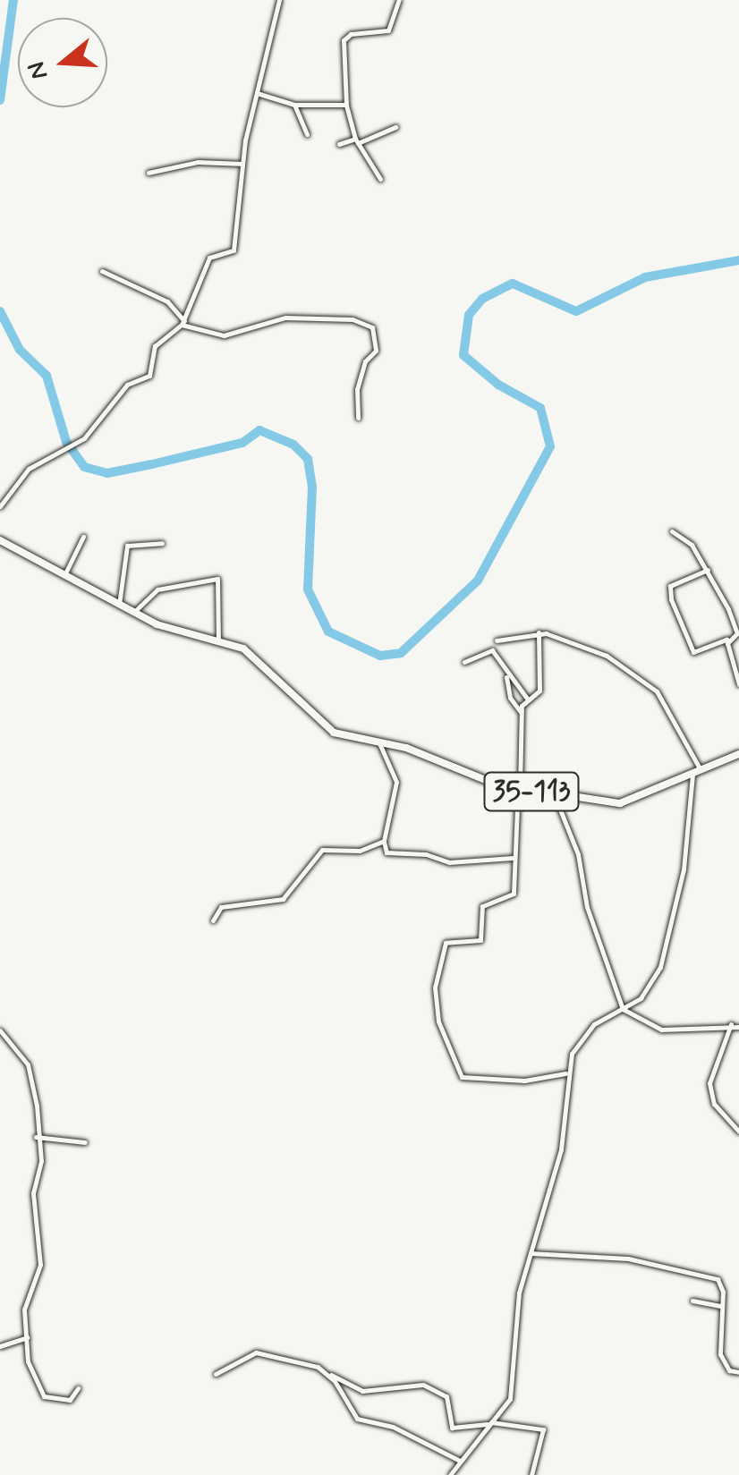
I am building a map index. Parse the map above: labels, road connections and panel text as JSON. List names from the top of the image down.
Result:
{
  "streets": {
    "main road": ["35-113"]
  },
  "north": "left"
}
